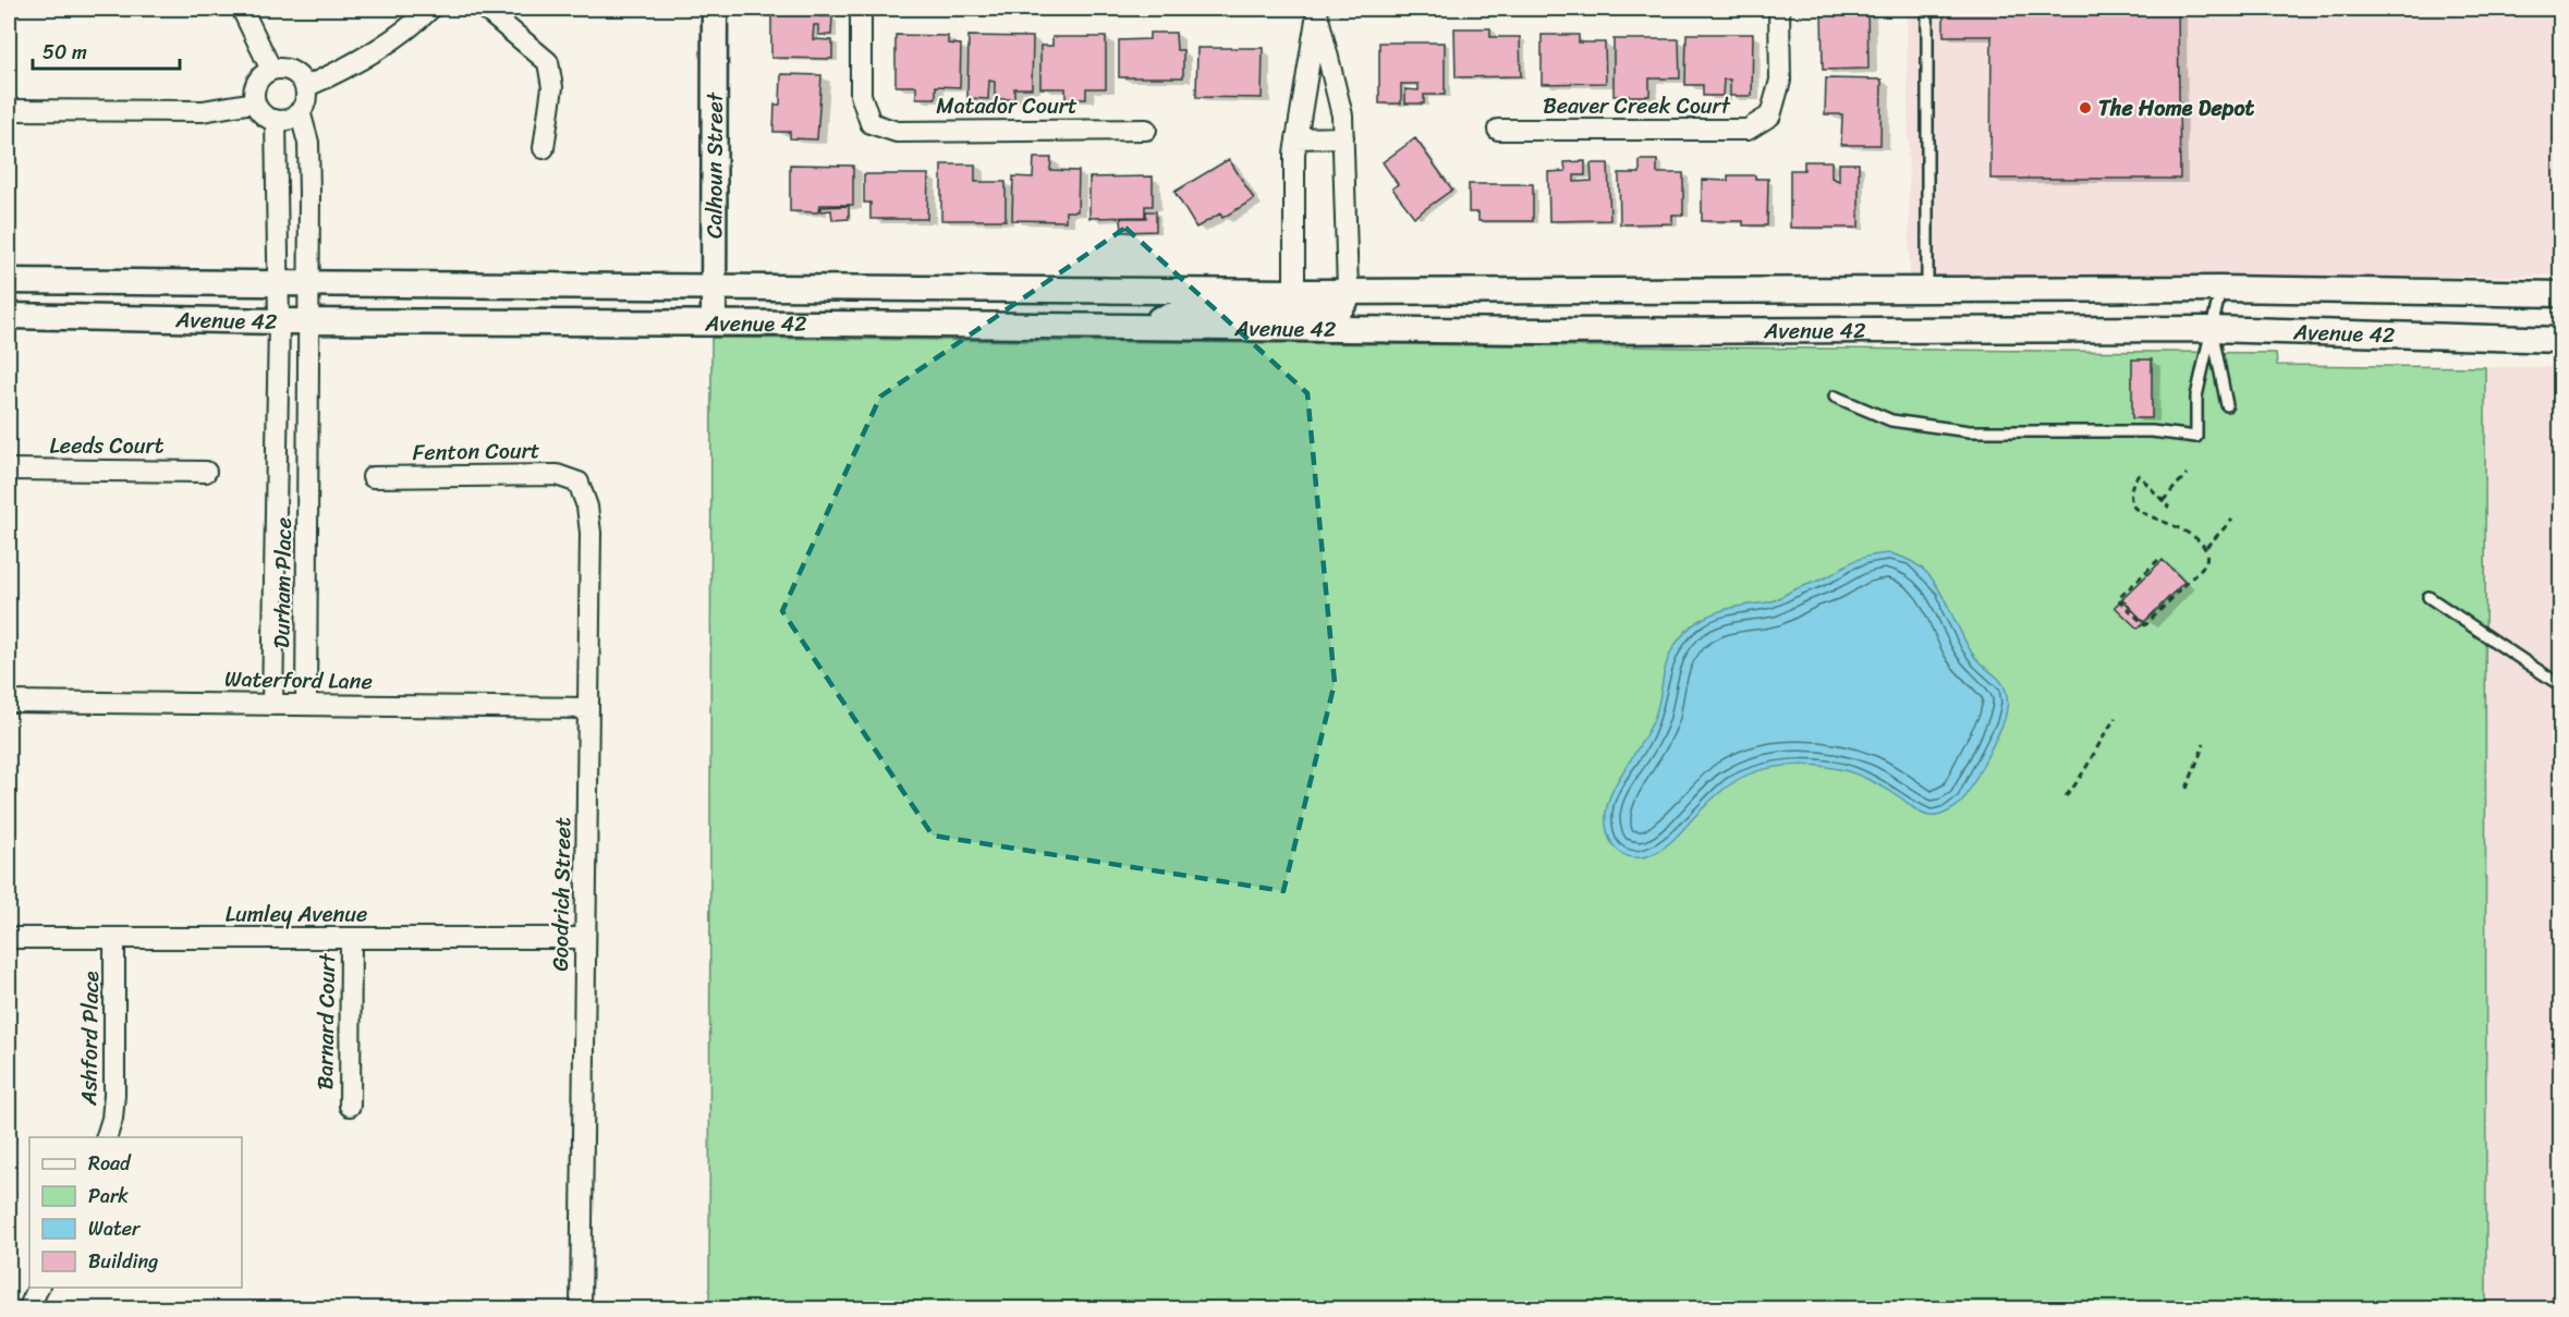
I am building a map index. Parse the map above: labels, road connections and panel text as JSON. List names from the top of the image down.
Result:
{
  "streets": {
    "street": [
      "Matador Court",
      "Beaver Creek Court",
      "Calhoun Street",
      "Avenue 42",
      "Leeds Court",
      "Fenton Court",
      "Durham Place",
      "Waterford Lane",
      "Goodrich Street",
      "Lumley Avenue",
      "Barnard Court",
      "Ashford Place"
    ]
  },
  "crossings": [
    ["Calhoun Street", "Avenue 42"],
    ["Avenue 42", "Durham Place"],
    ["Fenton Court", "Goodrich Street"],
    ["Durham Place", "Waterford Lane"],
    ["Waterford Lane", "Goodrich Street"],
    ["Goodrich Street", "Lumley Avenue"],
    ["Lumley Avenue", "Barnard Court"],
    ["Lumley Avenue", "Ashford Place"]
  ],
  "places": ["The Home Depot"],
  "legend": [
    "Road",
    "Park",
    "Water",
    "Building"
  ],
  "scale_bar": "50 m"
}
